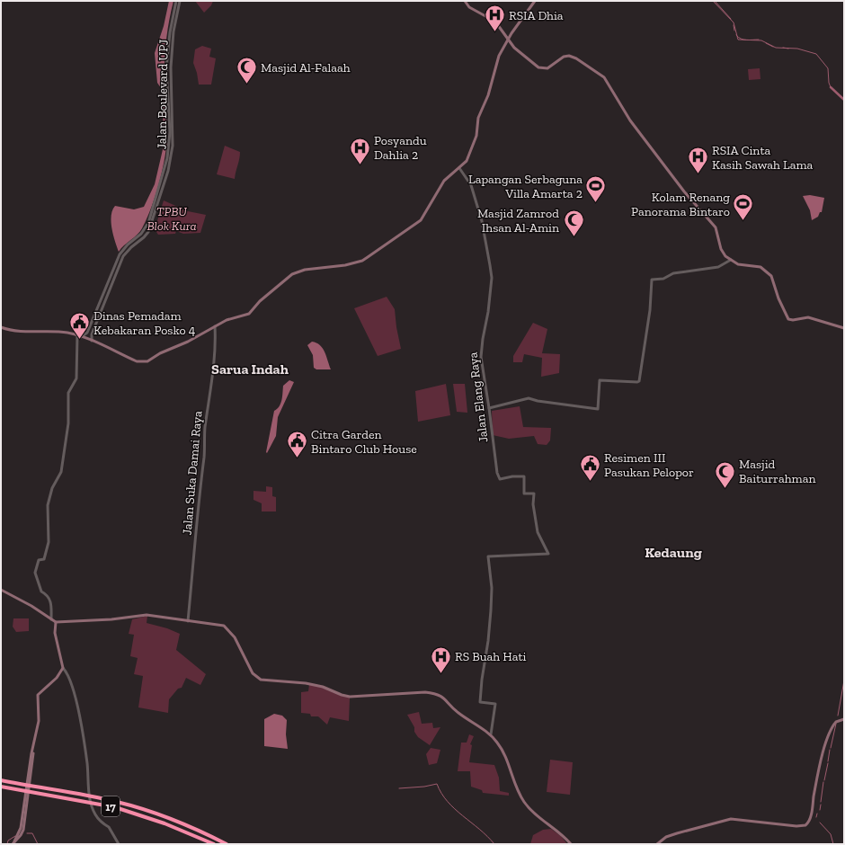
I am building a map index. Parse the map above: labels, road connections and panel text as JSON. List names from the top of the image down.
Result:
{
  "streets": {
    "highway": ["17"],
    "street": ["Jalan Boulevard UPJ", "Jalan Elang Raya", "Jalan Suka Damai Raya"]
  },
  "districts": ["Sarua Indah", "Kedaung"],
  "parks": ["TPBU Blok Kura"],
  "places": {
    "hospital": [
      "RSIA Dhia",
      "Posyandu Dahlia 2",
      "RSIA Cinta Kasih Sawah Lama",
      "RS Buah Hati"
    ],
    "mosque": ["Masjid Al-Falaah", "Masjid Zamrod Ihsan Al-Amin", "Masjid Baiturrahman"],
    "sports": ["Lapangan Serbaguna Villa Amarta 2", "Kolam Renang Panorama Bintaro"],
    "public building": ["Dinas Pemadam Kebakaran Posko 4", "Citra Garden Bintaro Club House", "Resimen III Pasukan Pelopor"]
  }
}
